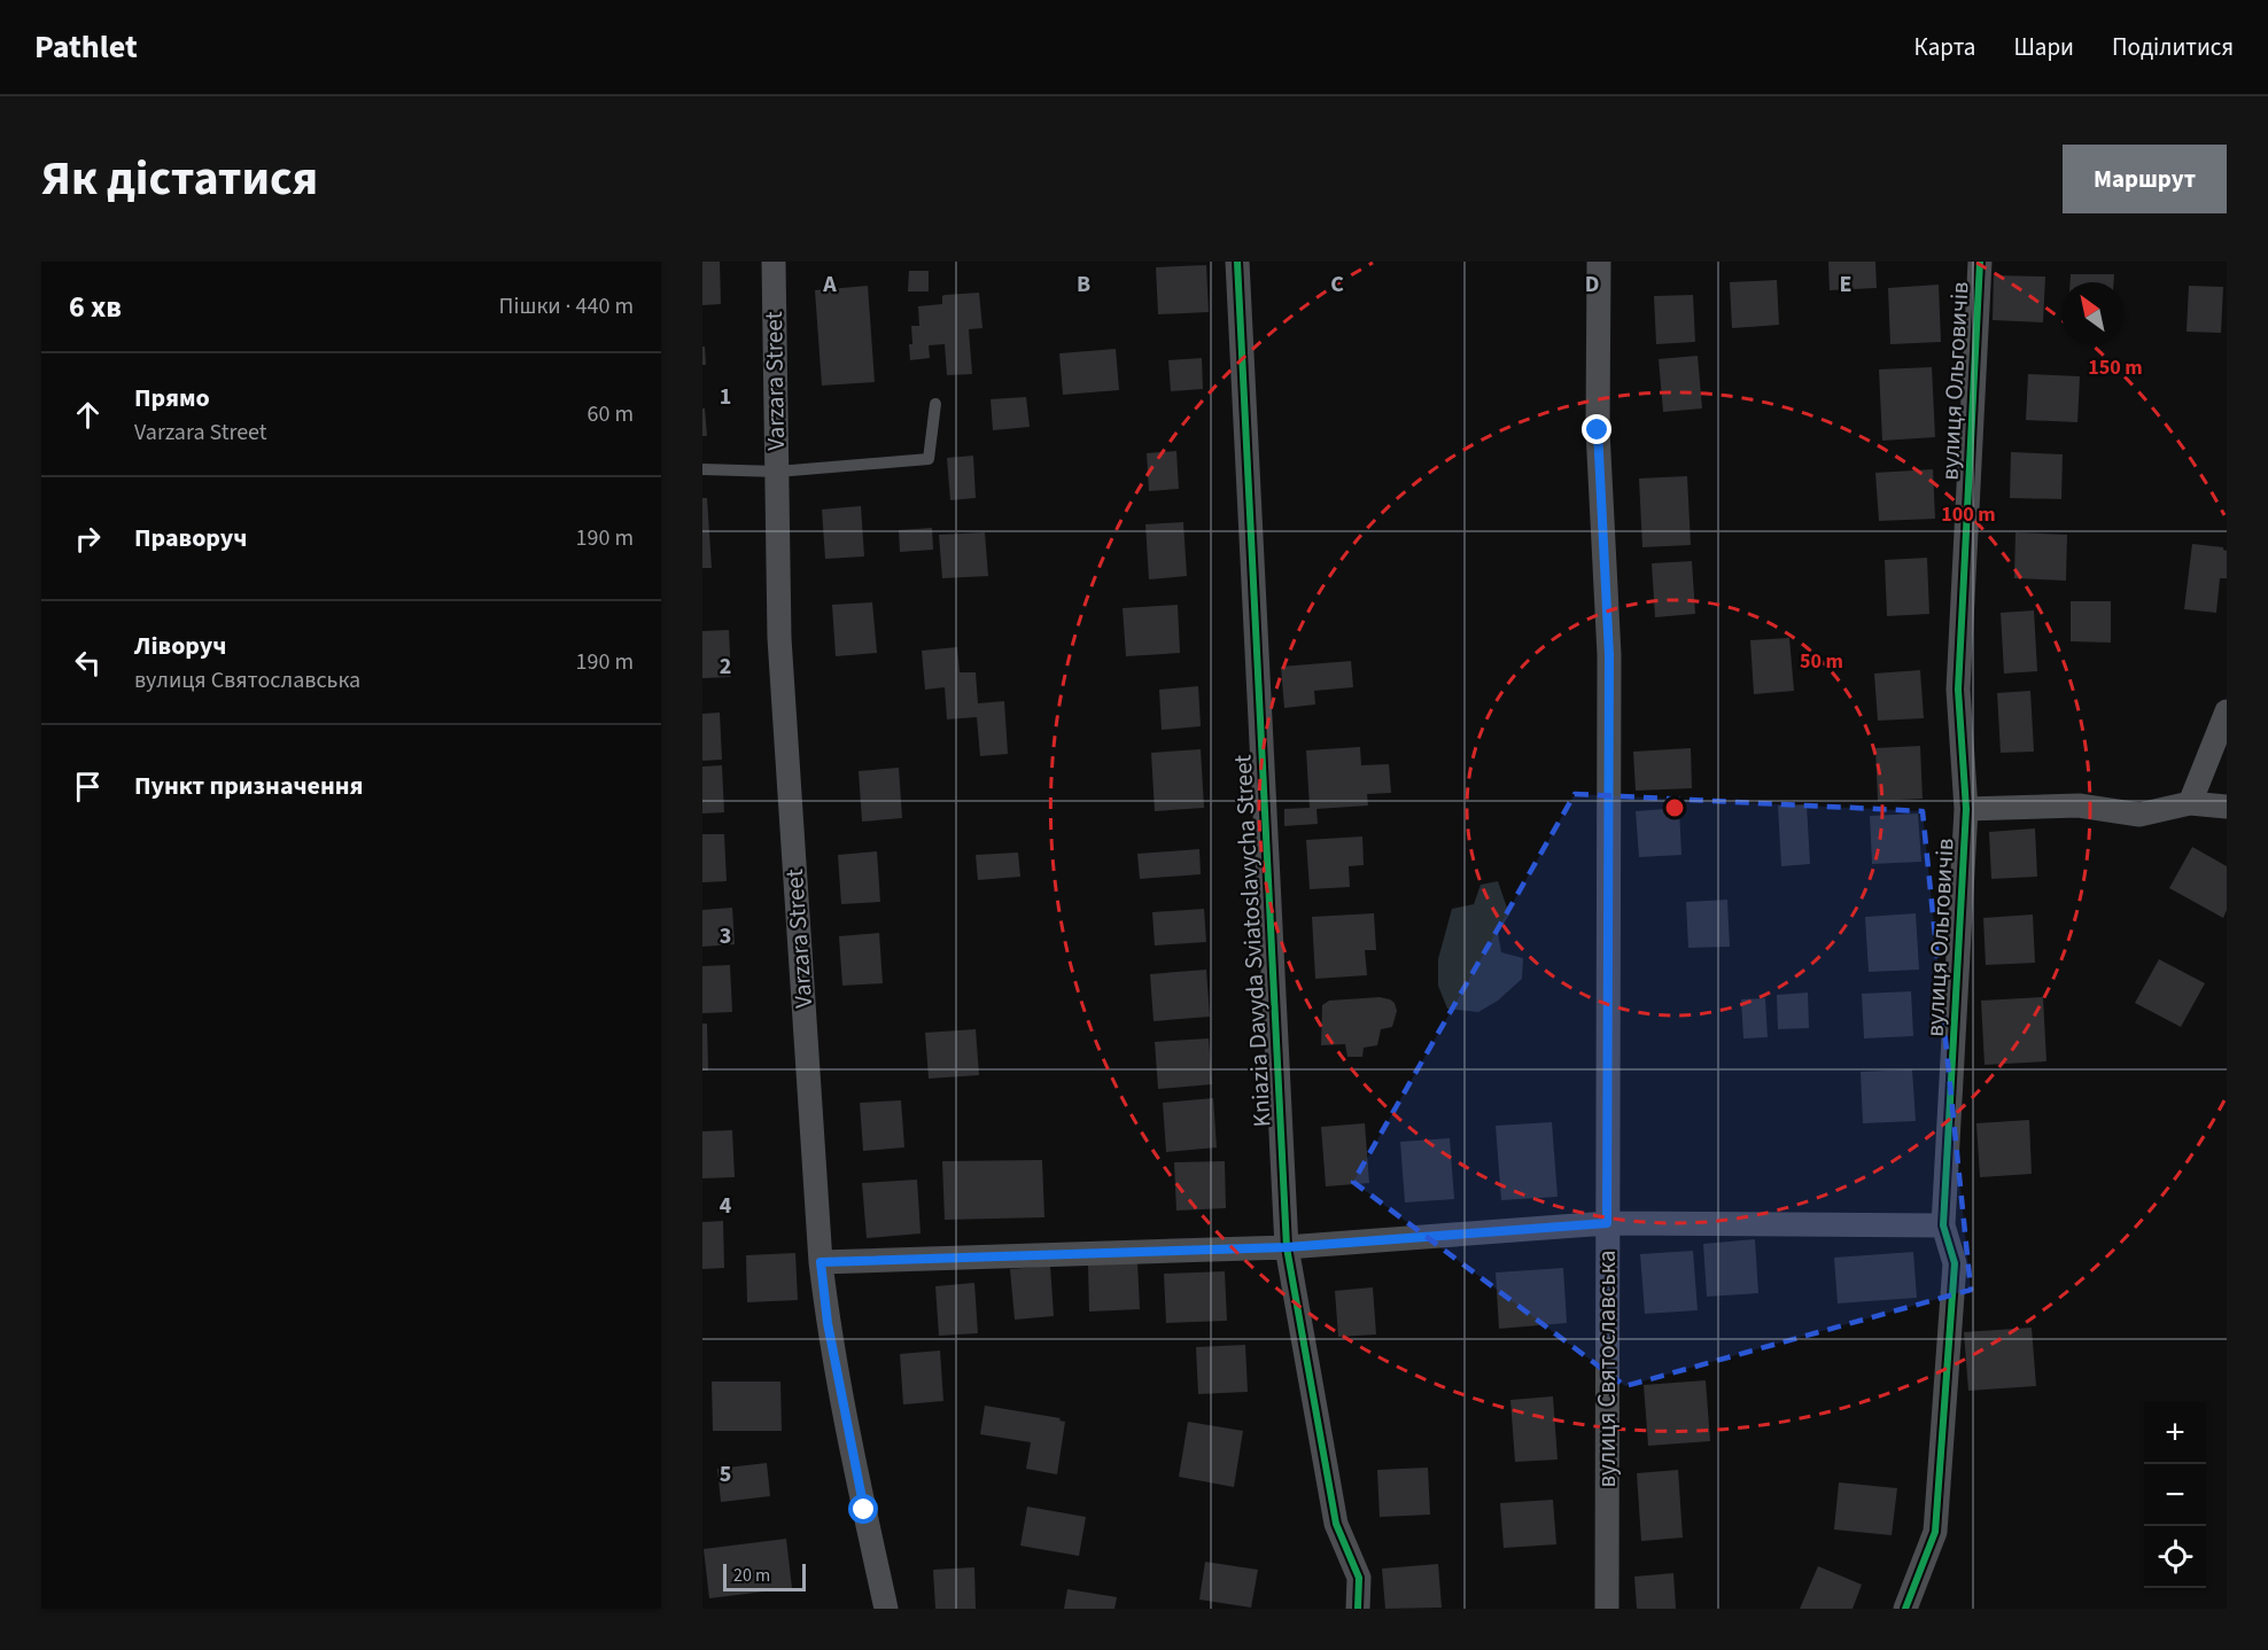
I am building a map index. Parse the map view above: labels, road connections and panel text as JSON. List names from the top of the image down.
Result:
{
  "streets": {
    "street": [
      "Varzara Street",
      "вулиця Ольговичів",
      "Kniazia Davyda Sviatoslavycha Street",
      "вулиця Святославська"
    ]
  },
  "scale_bar": "20 m",
  "north": "top left",
  "page": {
    "header": "Pathlet",
    "nav": ["Карта", "Шари", "Поділитися"],
    "title": "Як дістатися",
    "buttons": "Маршрут",
    "heading": ["6 хв", "Пішки · 440 m"],
    "list": [
      ["Прямо", "Varzara Street", "60 m"],
      ["Праворуч", "190 m"],
      ["Ліворуч", "вулиця Святославська", "190 m"],
      "Пункт призначення"
    ],
    "map_buttons": ["+", "−"],
    "scale": "20 m"
  },
  "grid": {
    "columns": [
      "A",
      "B",
      "C",
      "D",
      "E"
    ],
    "rows": [
      "1",
      "2",
      "3",
      "4",
      "5"
    ]
  },
  "rings": ["150 m", "100 m", "50 m"]
}
